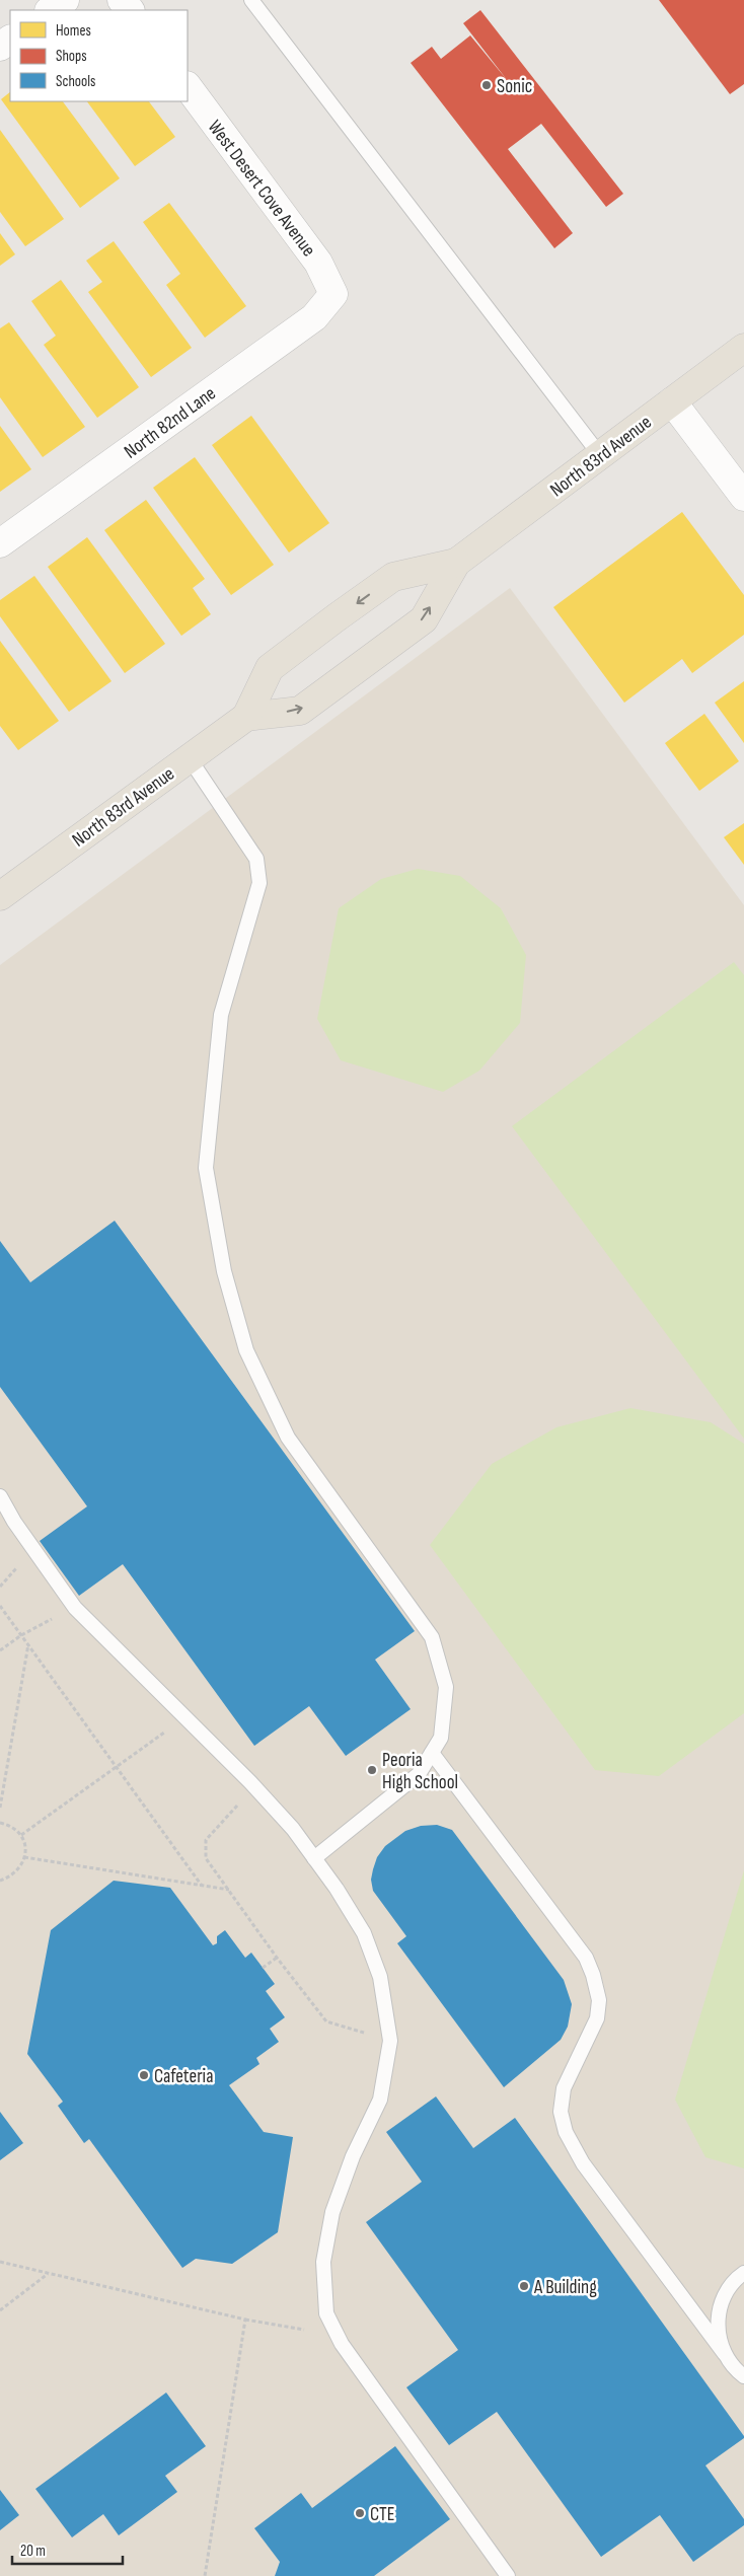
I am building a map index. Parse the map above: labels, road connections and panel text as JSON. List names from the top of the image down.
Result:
{
  "streets": {
    "main road": ["North 83rd Avenue"],
    "street": ["West Desert Cove Avenue", "North 82nd Lane"]
  },
  "crossings": [
    ["West Desert Cove Avenue", "North 82nd Lane"]
  ],
  "places": [
    "Sonic",
    "Peoria High School",
    "Cafeteria",
    "A Building",
    "CTE"
  ],
  "legend": ["Homes", "Shops", "Schools"],
  "scale_bar": "20 m"
}
